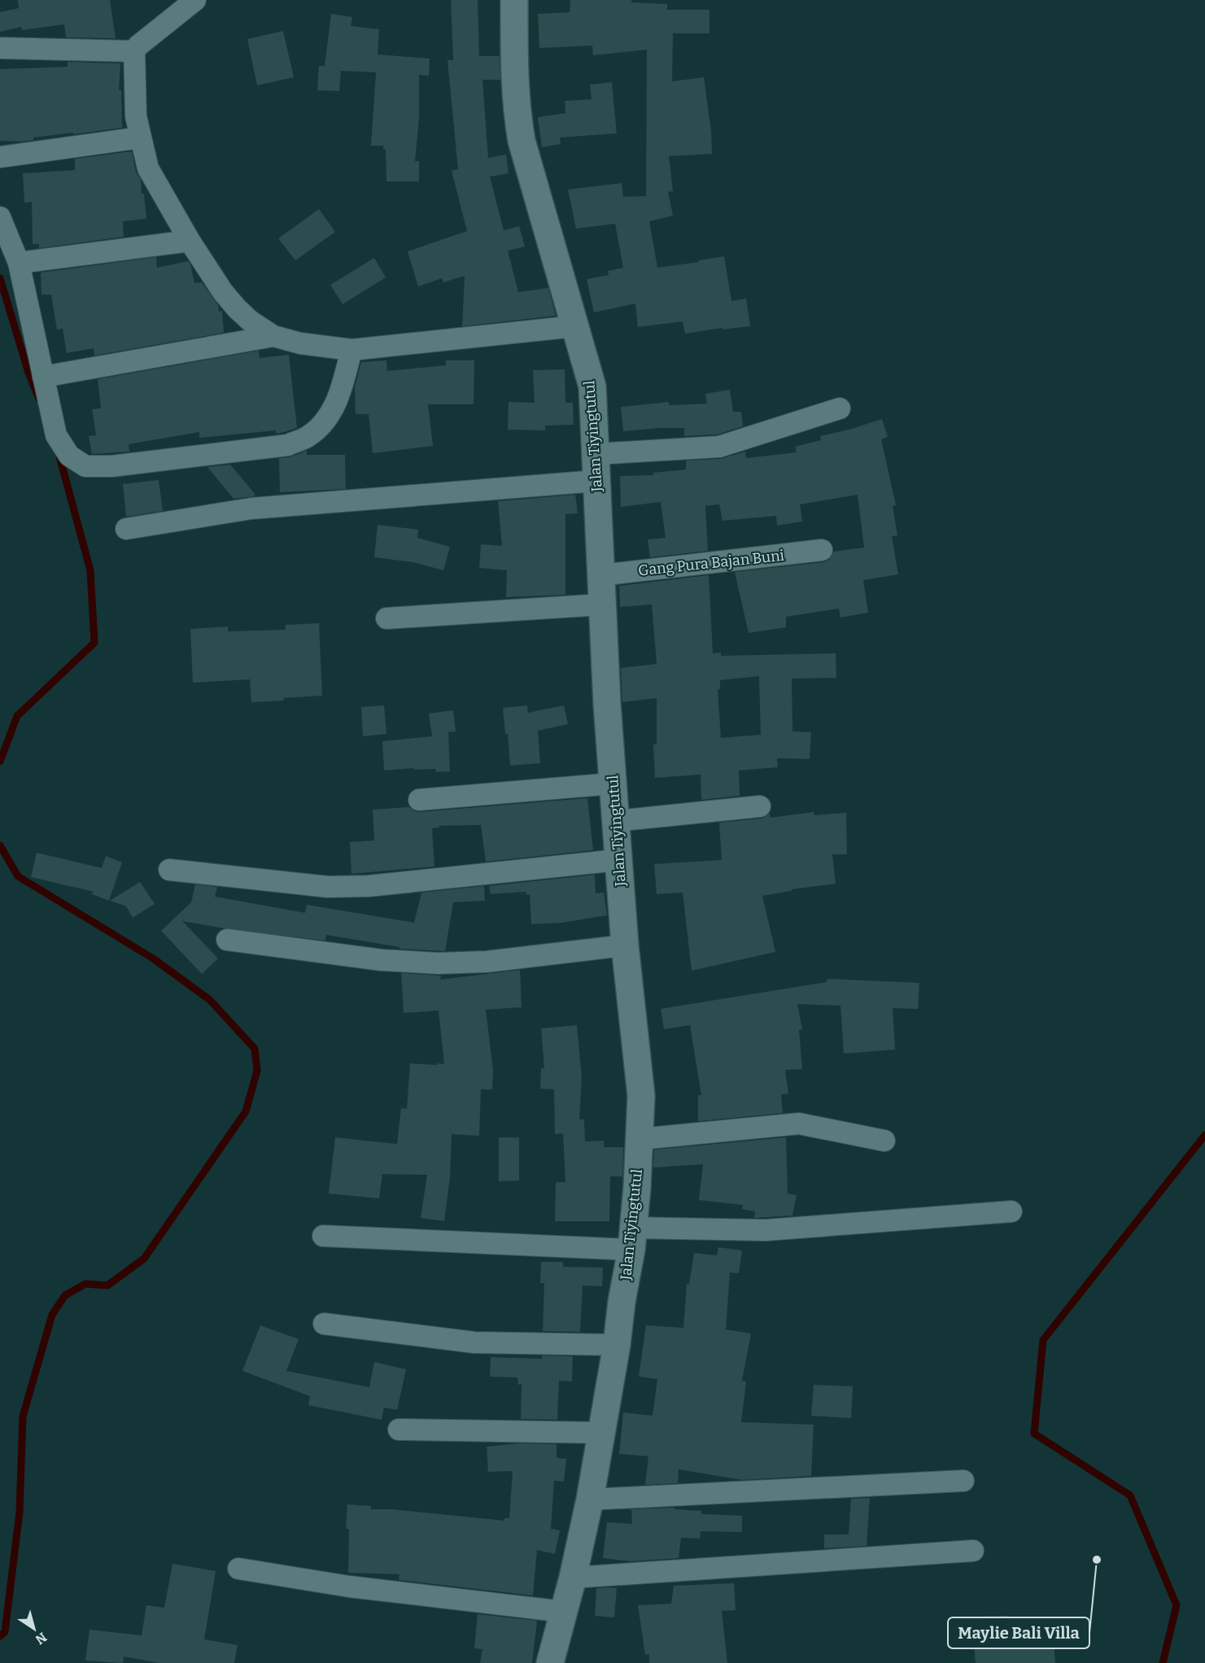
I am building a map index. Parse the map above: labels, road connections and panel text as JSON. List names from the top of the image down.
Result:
{
  "streets": {
    "street": ["Jalan Tiyingtutul", "Gang Pura Bajan Buni"]
  },
  "crossings": [
    ["Jalan Tiyingtutul", "Gang Pura Bajan Buni"]
  ],
  "places": ["Maylie Bali Villa"],
  "north": "bottom right"
}
